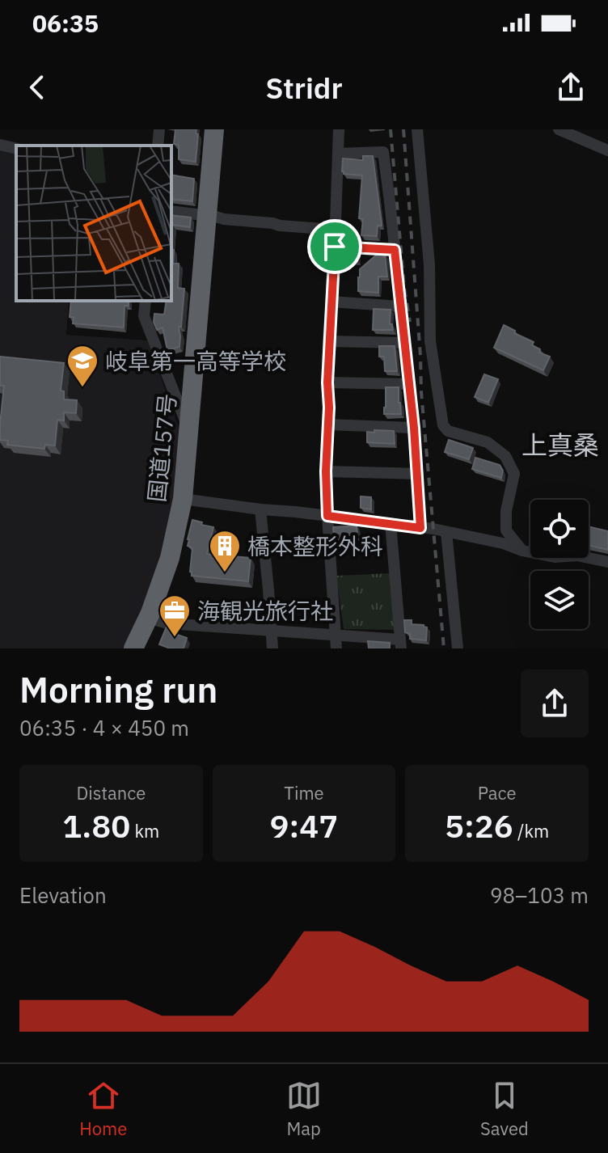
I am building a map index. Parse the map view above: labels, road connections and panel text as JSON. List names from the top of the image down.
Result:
{
  "streets": {
    "highway": ["国道157号"]
  },
  "districts": ["上真桑"],
  "places": {
    "school or university": ["岐阜第一高等学校"],
    "building": ["橋本整形外科"],
    "office": ["海観光旅行社"]
  },
  "page": {
    "status": "06:35",
    "header": "Stridr",
    "heading": ["Morning run", "06:35 · 4 × 450 m"],
    "stats": [
      ["Distance", "1.80 km"],
      ["Time", "9:47"],
      ["Pace", "5:26 /km"]
    ],
    "chart": ["Elevation", "98–103 m"],
    "tabs": ["Home", "Map", "Saved"]
  }
}
